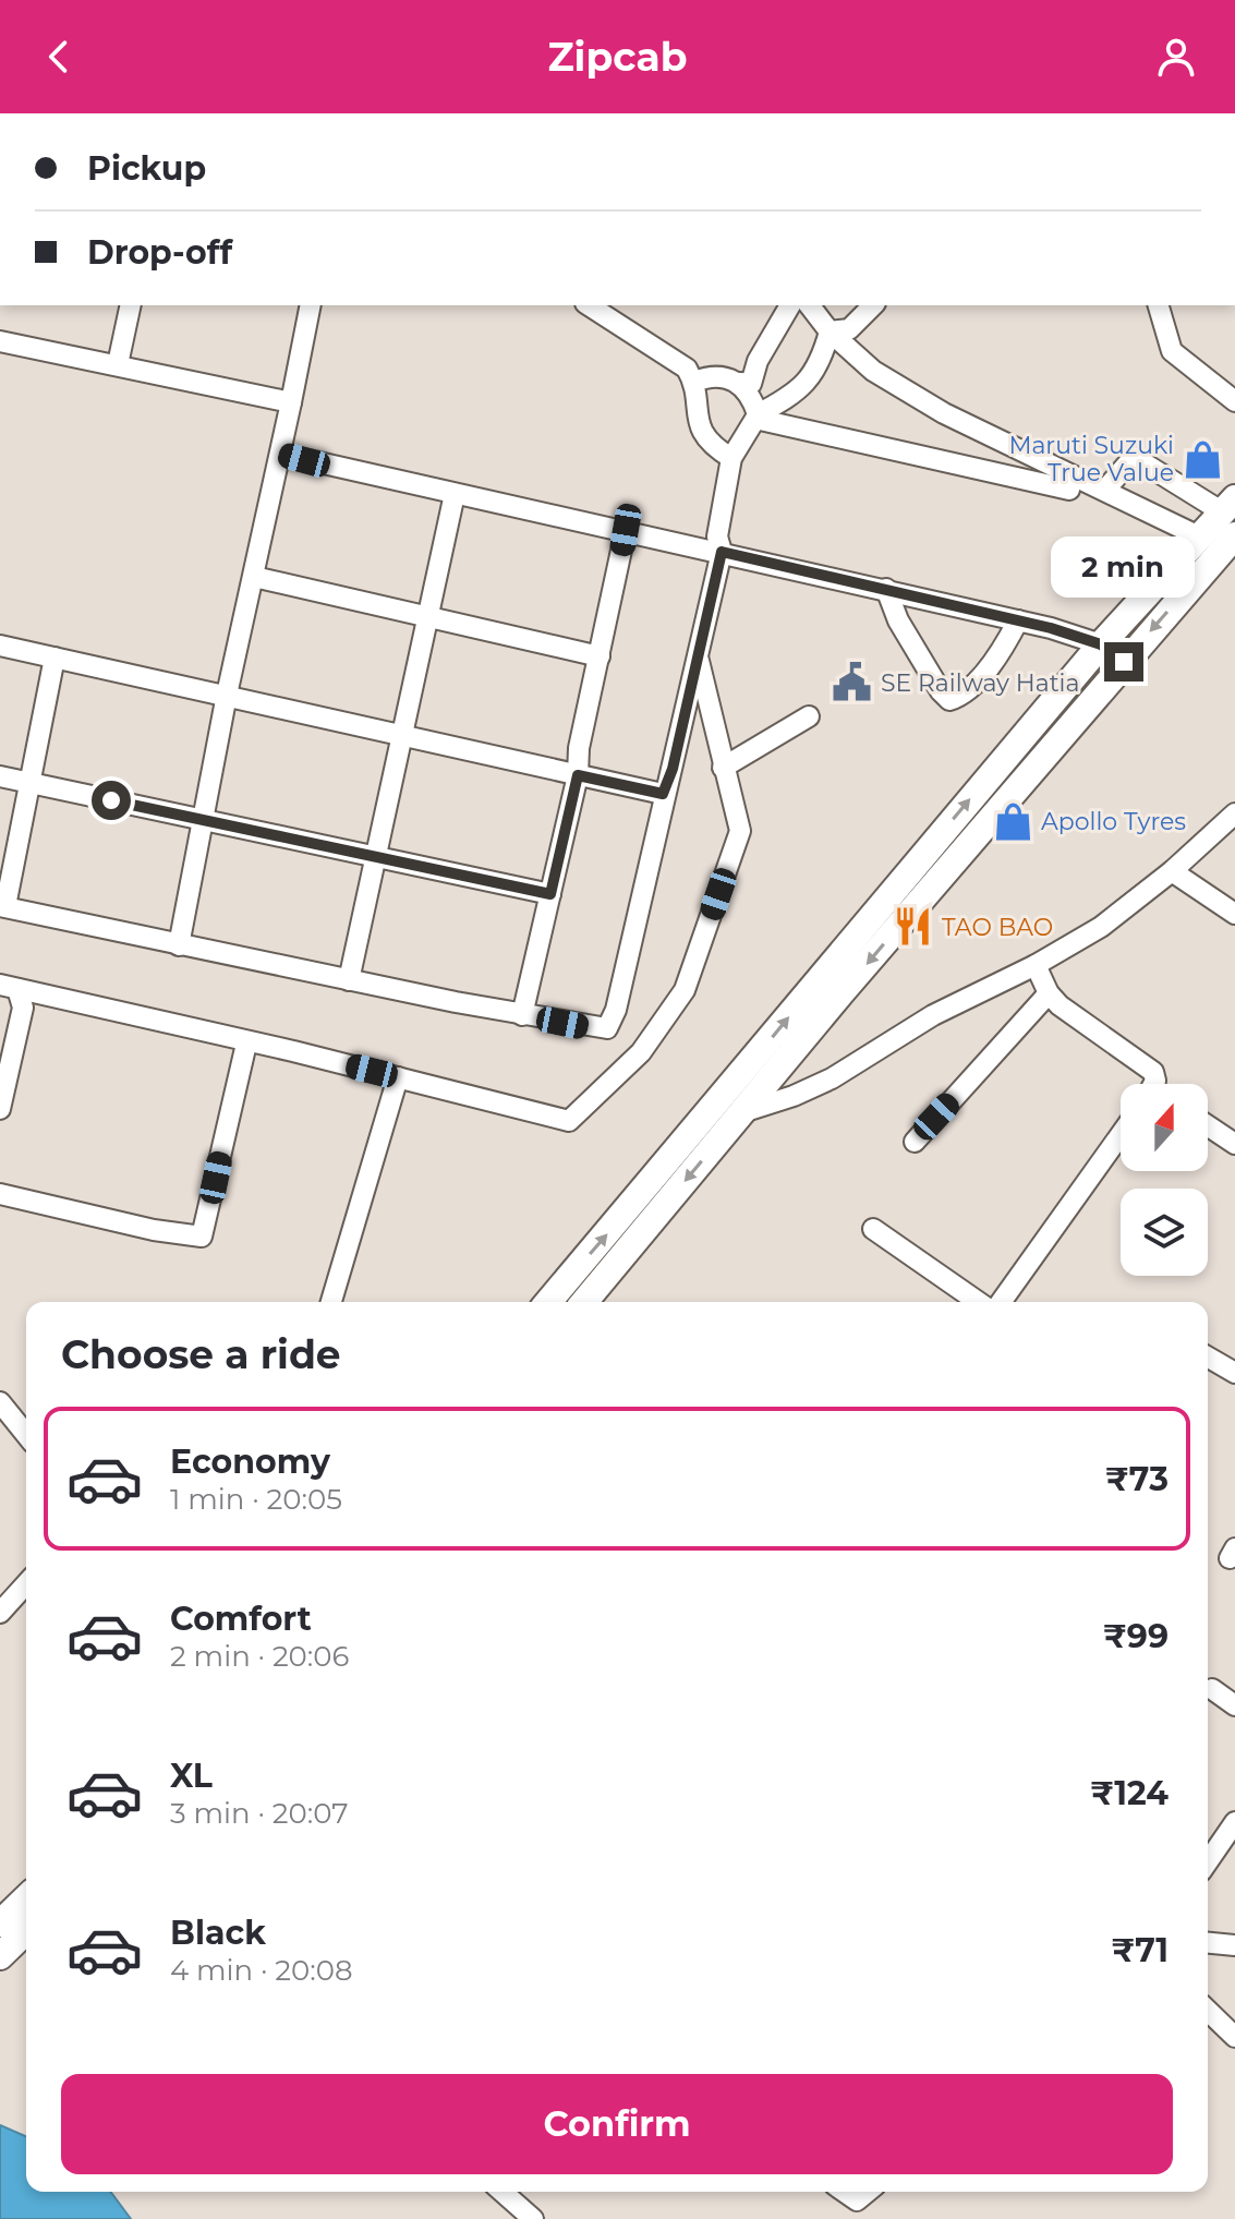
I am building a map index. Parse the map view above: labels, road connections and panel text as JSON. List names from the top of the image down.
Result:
{
  "places": {
    "shop": ["Maruti Suzuki True Value", "Apollo Tyres"],
    "public building": ["SE Railway Hatia"],
    "restaurant": ["TAO BAO"]
  },
  "north": "top",
  "page": {
    "header": "Zipcab",
    "banner": ["Pickup", "Drop-off"],
    "bubble": "2 min",
    "heading": "Choose a ride",
    "list": [
      {
        "name": "Economy",
        "note": "1 min · 20:05",
        "value": "₹73"
      },
      {
        "name": "Comfort",
        "note": "2 min · 20:06",
        "value": "₹99"
      },
      {
        "name": "XL",
        "note": "3 min · 20:07",
        "value": "₹124"
      },
      {
        "name": "Black",
        "note": "4 min · 20:08",
        "value": "₹71"
      }
    ],
    "buttons": "Confirm"
  }
}
